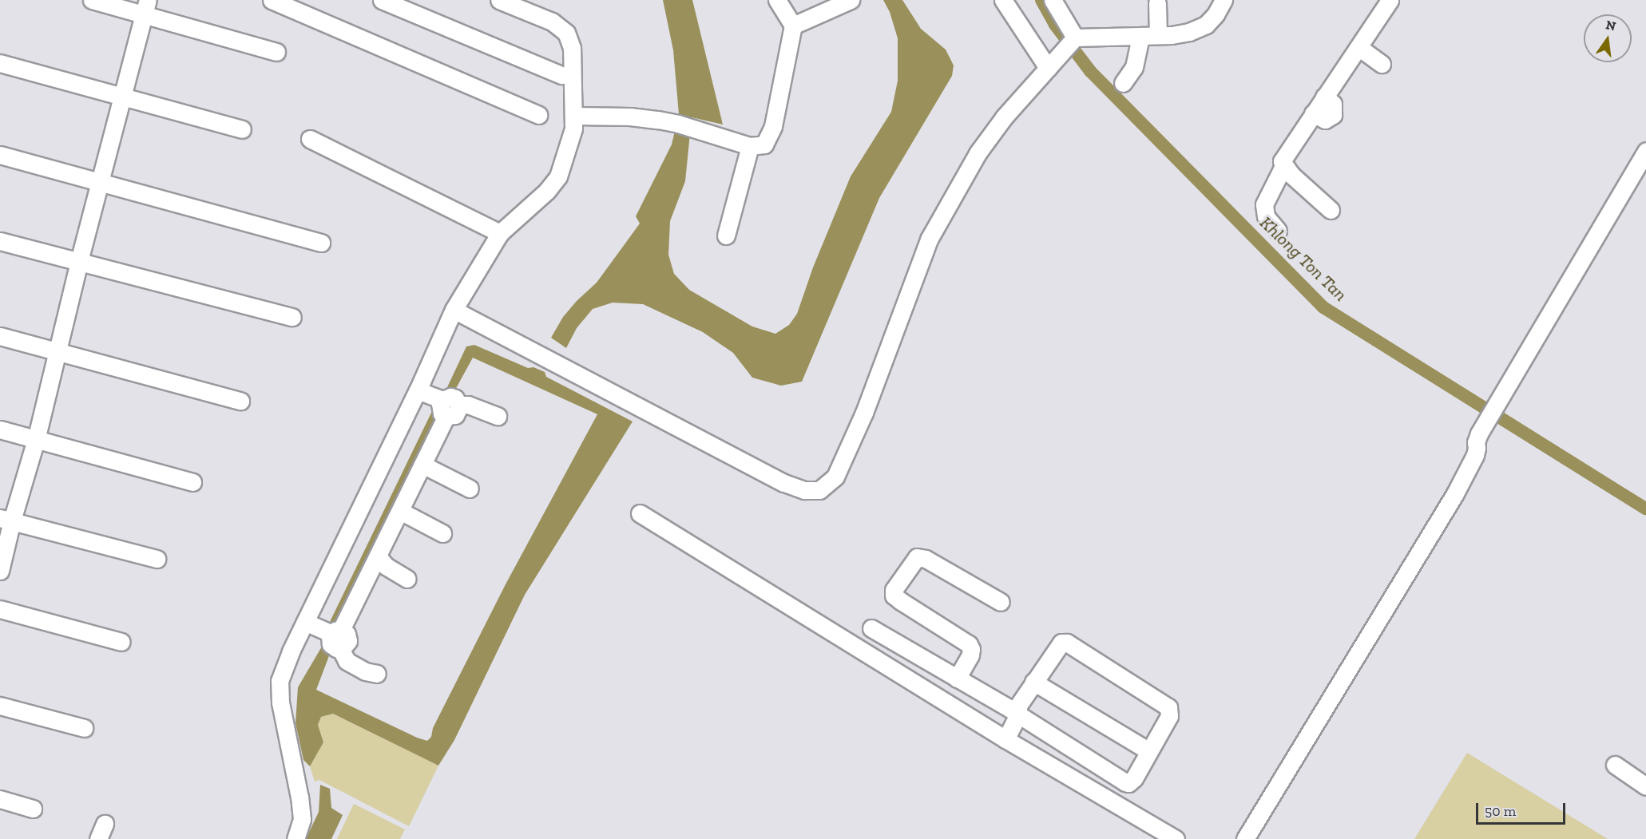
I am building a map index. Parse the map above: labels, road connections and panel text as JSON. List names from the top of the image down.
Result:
{
  "water": ["Khlong Ton Tan"],
  "scale_bar": "50 m",
  "north": "top"
}
